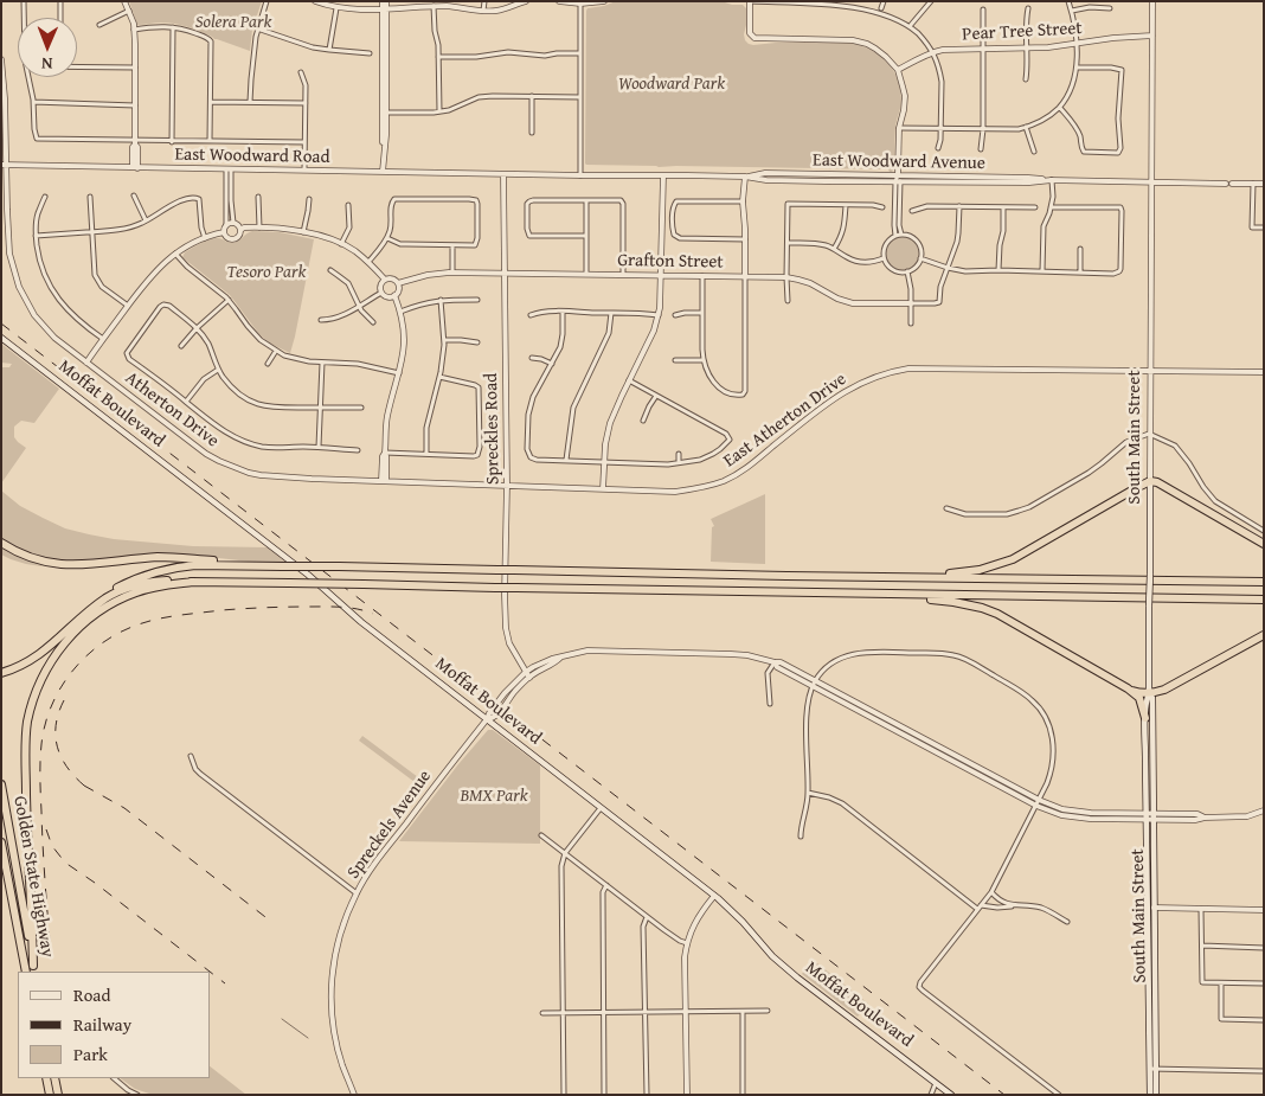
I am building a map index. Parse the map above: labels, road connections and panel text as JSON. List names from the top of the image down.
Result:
{
  "streets": {
    "highway": ["Golden State Highway"],
    "main road": ["Moffat Boulevard", "South Main Street"],
    "street": [
      "Pear Tree Street",
      "East Woodward Road",
      "East Woodward Avenue",
      "Grafton Street",
      "Atherton Drive",
      "East Atherton Drive",
      "Spreckles Road",
      "Spreckels Avenue"
    ]
  },
  "crossings": [
    ["Pear Tree Street", "South Main Street"],
    ["East Woodward Road", "East Woodward Avenue"],
    ["East Woodward Road", "Atherton Drive"],
    ["East Woodward Road", "Spreckles Road"],
    ["East Woodward Avenue", "Spreckles Road"],
    ["East Woodward Avenue", "South Main Street"],
    ["Grafton Street", "Spreckles Road"],
    ["Moffat Boulevard", "Spreckels Avenue"],
    ["Atherton Drive", "East Atherton Drive"],
    ["Atherton Drive", "Spreckles Road"],
    ["East Atherton Drive", "Spreckles Road"],
    ["East Atherton Drive", "South Main Street"]
  ],
  "parks": [
    "Solera Park",
    "Woodward Park",
    "Tesoro Park",
    "BMX Park"
  ],
  "legend": ["Road", "Railway", "Park"],
  "north": "bottom"
}
